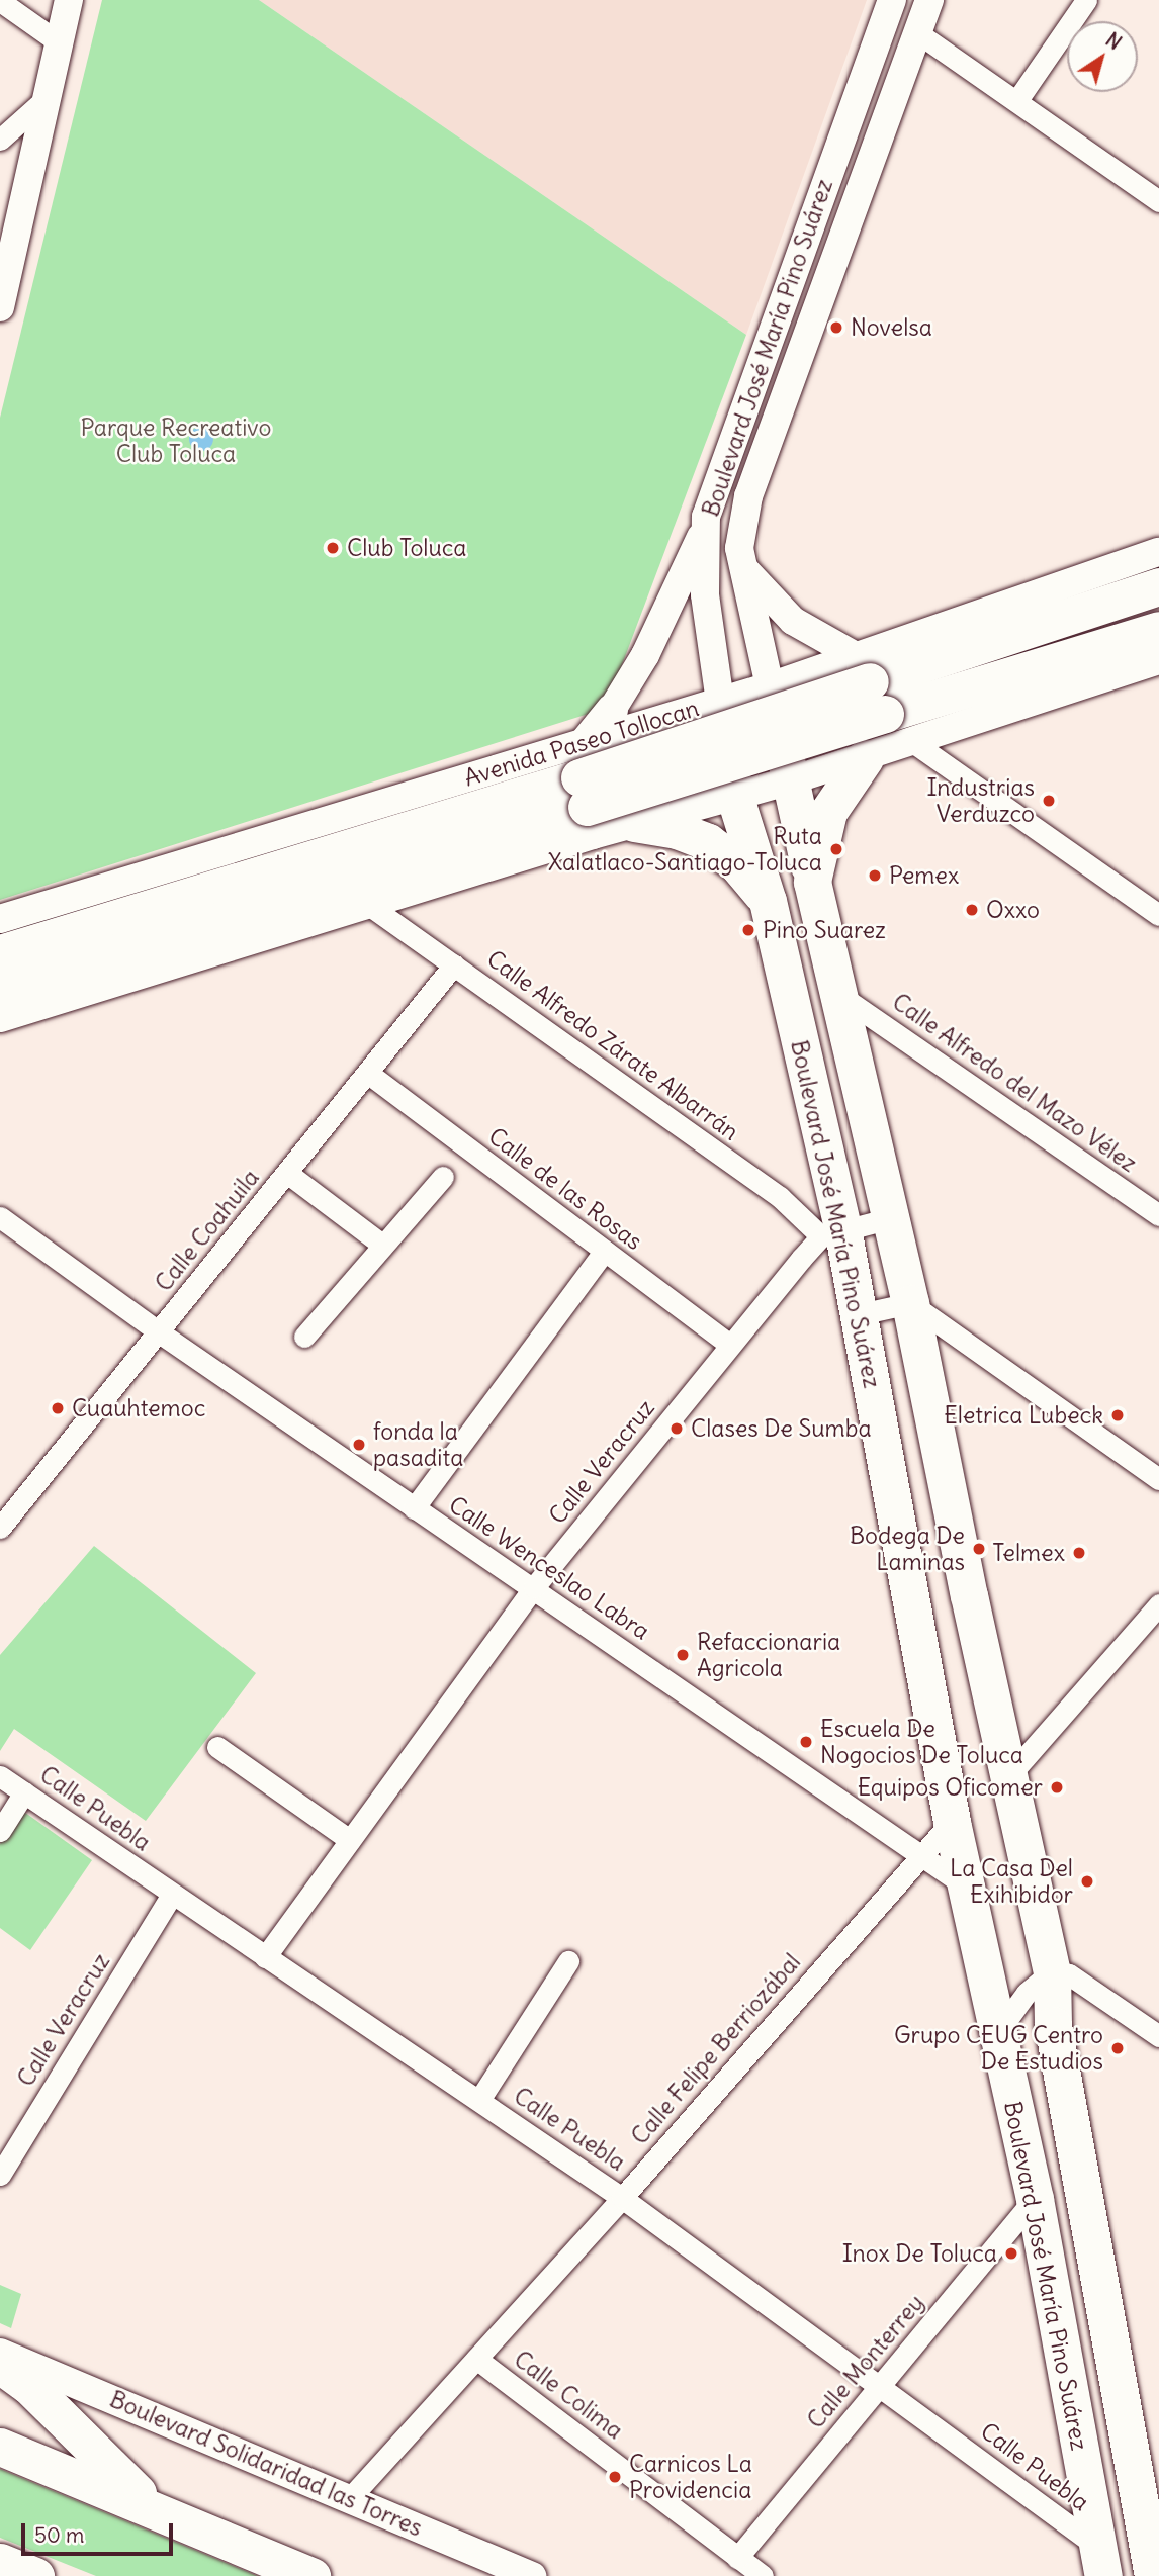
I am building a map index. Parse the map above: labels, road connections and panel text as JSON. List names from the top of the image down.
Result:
{
  "streets": {
    "highway": ["Boulevard José María Pino Suárez", "Avenida Paseo Tollocan"],
    "main road": ["Boulevard Solidaridad las Torres"],
    "street": [
      "Calle Alfredo Zárate Albarrán",
      "Calle Alfredo del Mazo Vélez",
      "Calle de las Rosas",
      "Calle Coahuila",
      "Calle Veracruz",
      "Calle Wenceslao Labra",
      "Calle Puebla",
      "Calle Felipe Berriozábal",
      "Calle Monterrey",
      "Calle Colima"
    ]
  },
  "crossings": [
    ["Boulevard José María Pino Suárez", "Avenida Paseo Tollocan"],
    ["Boulevard José María Pino Suárez", "Calle Alfredo Zárate Albarrán"],
    ["Boulevard José María Pino Suárez", "Calle Alfredo del Mazo Vélez"],
    ["Boulevard José María Pino Suárez", "Calle Veracruz"],
    ["Boulevard José María Pino Suárez", "Calle Wenceslao Labra"],
    ["Boulevard José María Pino Suárez", "Calle Puebla"],
    ["Boulevard José María Pino Suárez", "Calle Felipe Berriozábal"],
    ["Boulevard José María Pino Suárez", "Calle Monterrey"],
    ["Calle Alfredo Zárate Albarrán", "Calle Coahuila"],
    ["Calle Alfredo Zárate Albarrán", "Calle Veracruz"],
    ["Calle de las Rosas", "Calle Coahuila"],
    ["Calle de las Rosas", "Calle Veracruz"],
    ["Calle Coahuila", "Calle Wenceslao Labra"],
    ["Calle Veracruz", "Calle Wenceslao Labra"],
    ["Calle Veracruz", "Calle Puebla"],
    ["Calle Wenceslao Labra", "Calle Felipe Berriozábal"],
    ["Calle Puebla", "Calle Felipe Berriozábal"],
    ["Calle Puebla", "Calle Monterrey"],
    ["Calle Felipe Berriozábal", "Calle Colima"],
    ["Calle Felipe Berriozábal", "Boulevard Solidaridad las Torres"],
    ["Calle Monterrey", "Calle Colima"]
  ],
  "parks": ["Parque Recreativo Club Toluca"],
  "places": [
    "Novelsa",
    "Club Toluca",
    "Industrias Verduzco",
    "Ruta Xalatlaco-Santiago-Toluca",
    "Pemex",
    "Oxxo",
    "Pino Suarez",
    "Cuauhtemoc",
    "Eletrica Lubeck",
    "Clases De Sumba",
    "fonda la pasadita",
    "Bodega De Laminas",
    "Telmex",
    "Refaccionaria Agricola",
    "Escuela De Nogocios De Toluca",
    "Equipos Oficomer",
    "La Casa Del Exihibidor",
    "Grupo CEUG Centro De Estudios",
    "Inox De Toluca",
    "Carnicos La Providencia"
  ],
  "scale_bar": "50 m",
  "north": "top right"
}
